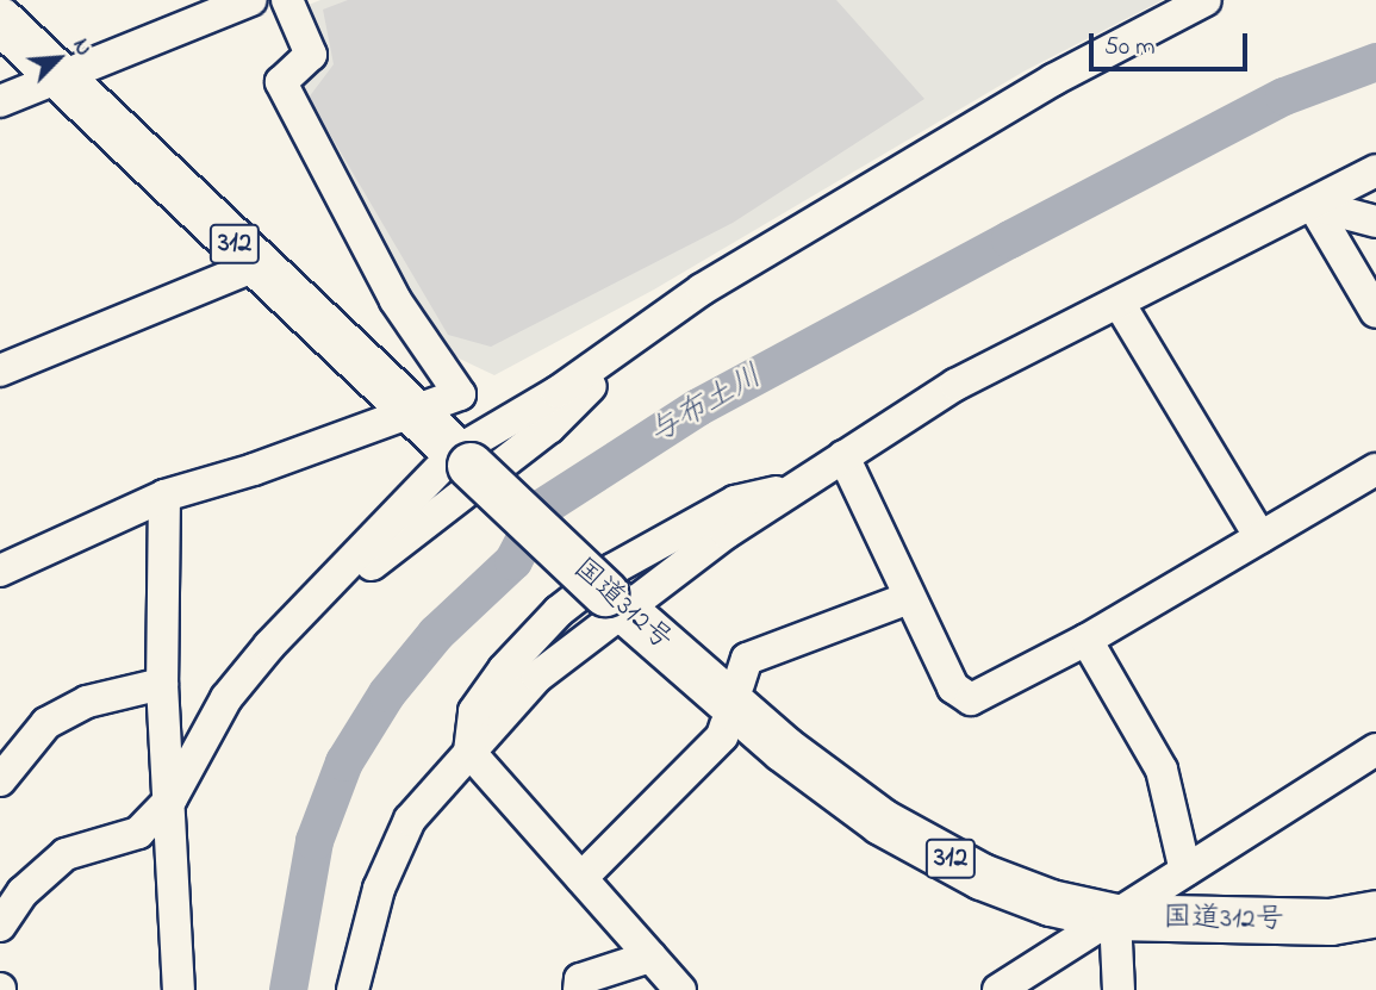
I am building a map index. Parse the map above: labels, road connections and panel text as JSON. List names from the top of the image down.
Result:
{
  "streets": {
    "highway": ["312", "国道312号"]
  },
  "water": ["与布土川"],
  "scale_bar": "50 m",
  "north": "top right"
}
